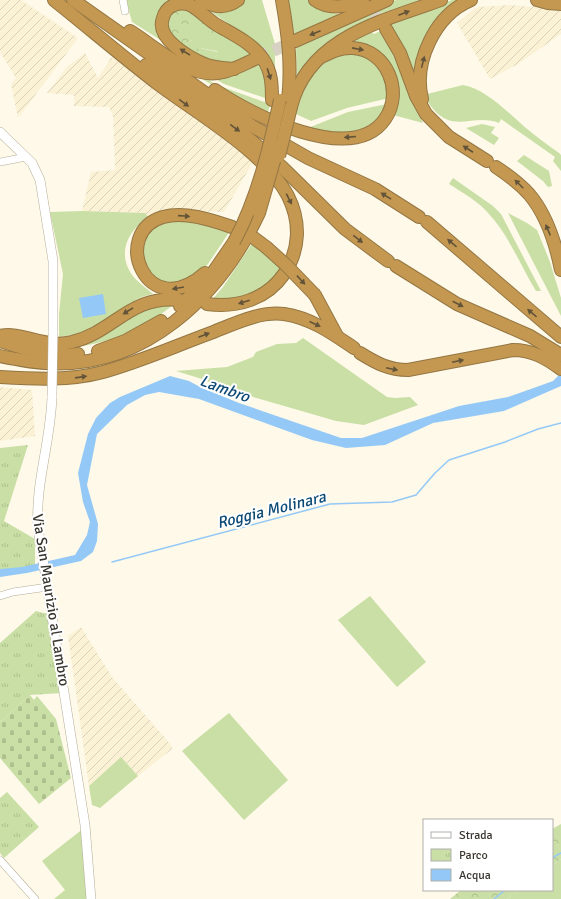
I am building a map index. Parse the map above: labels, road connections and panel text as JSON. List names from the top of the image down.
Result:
{
  "streets": {
    "main road": ["Via San Maurizio al Lambro"]
  },
  "water": ["Lambro", "Roggia Molinara"],
  "legend": ["Strada", "Parco", "Acqua"]
}
